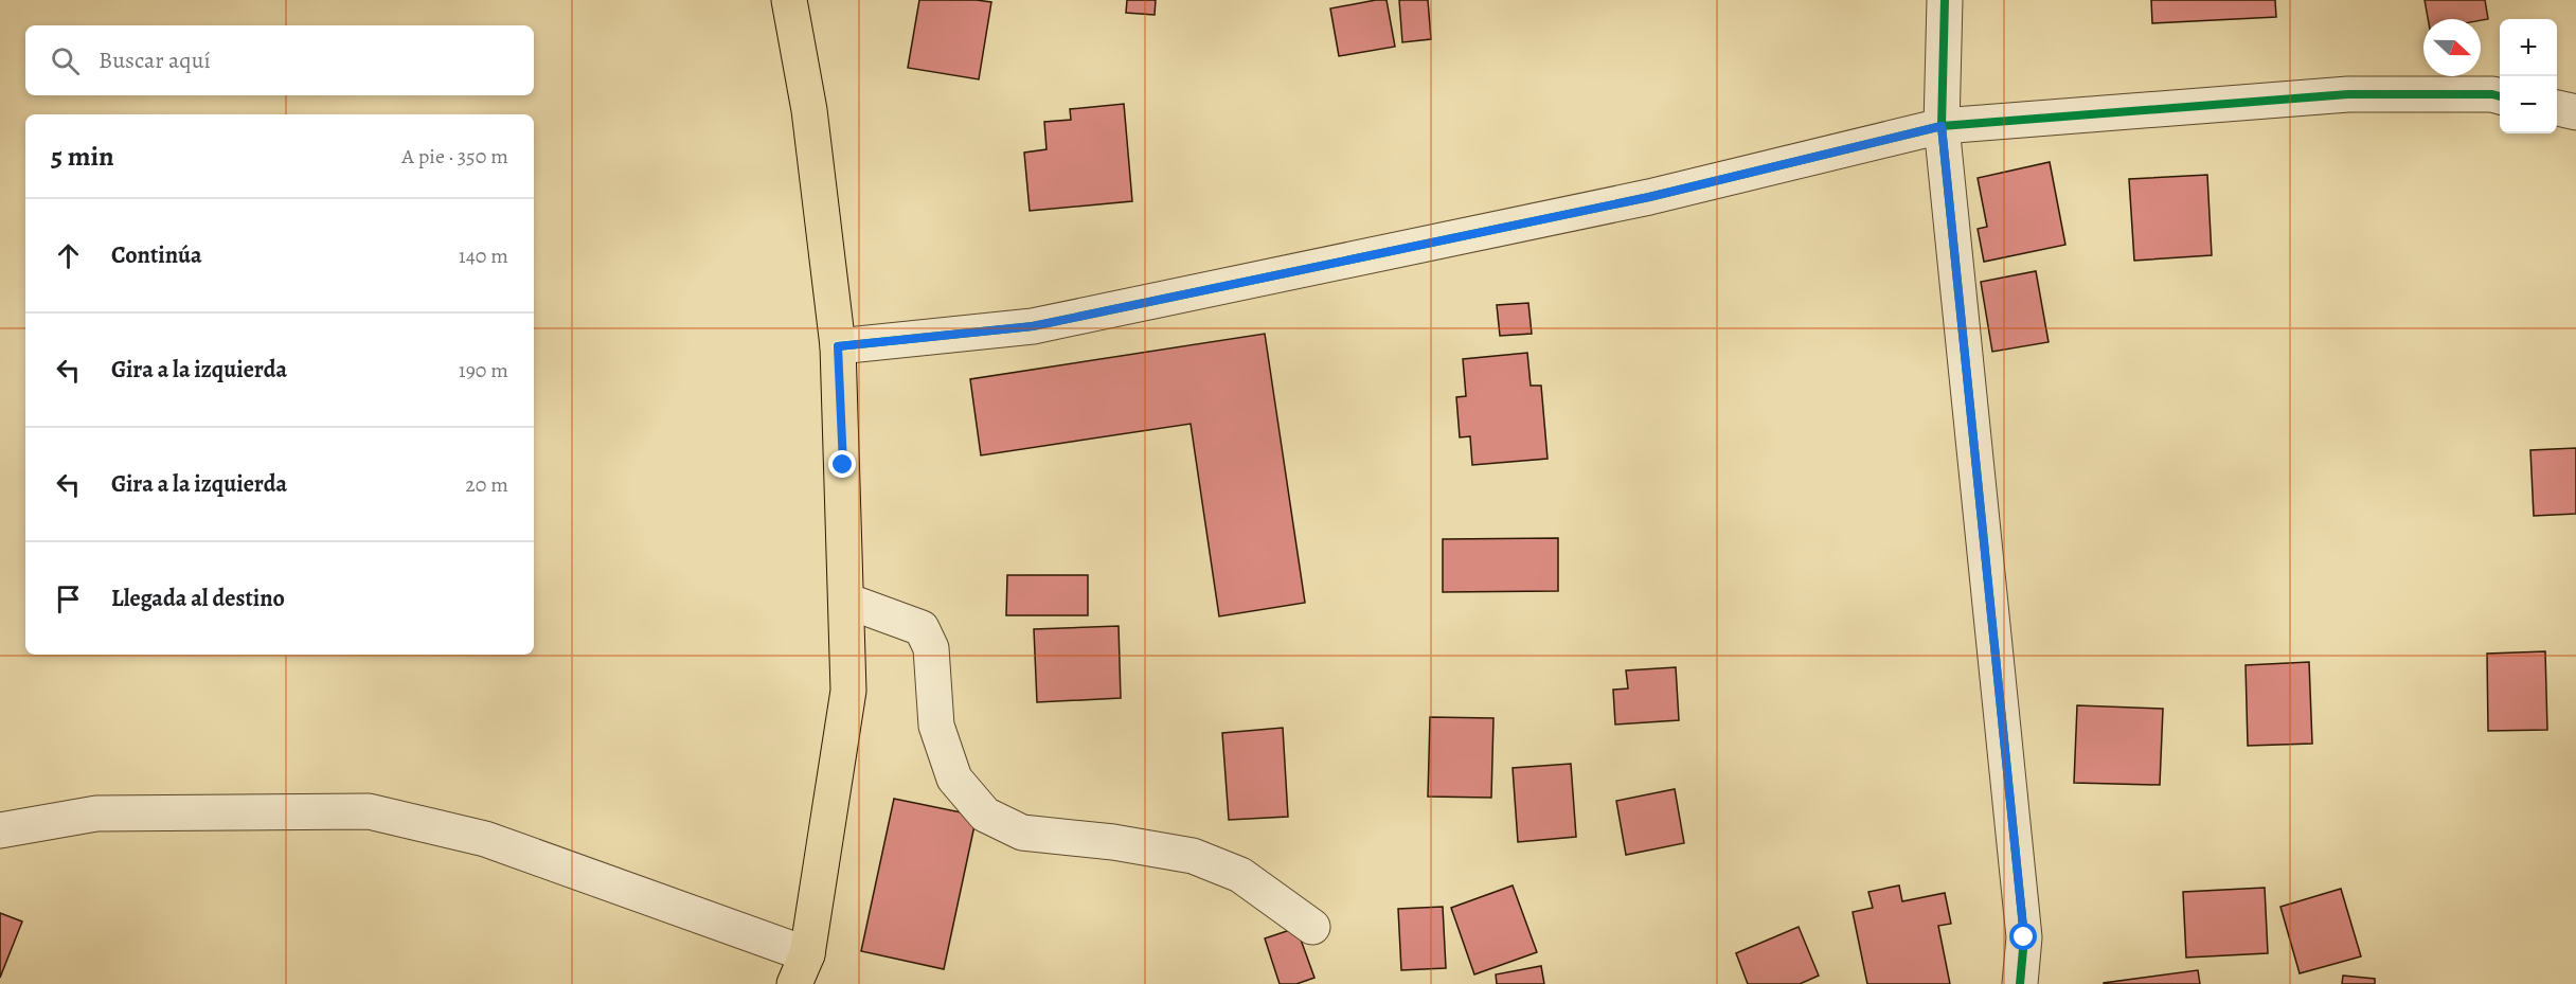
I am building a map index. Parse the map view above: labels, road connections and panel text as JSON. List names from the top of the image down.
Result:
{
  "north": "right",
  "page": {
    "map_buttons": ["+", "−"],
    "search": "Buscar aquí",
    "heading": ["5 min", "A pie · 350 m"],
    "list": [
      ["Continúa", "140 m"],
      ["Gira a la izquierda", "190 m"],
      ["Gira a la izquierda", "20 m"],
      "Llegada al destino"
    ]
  }
}
